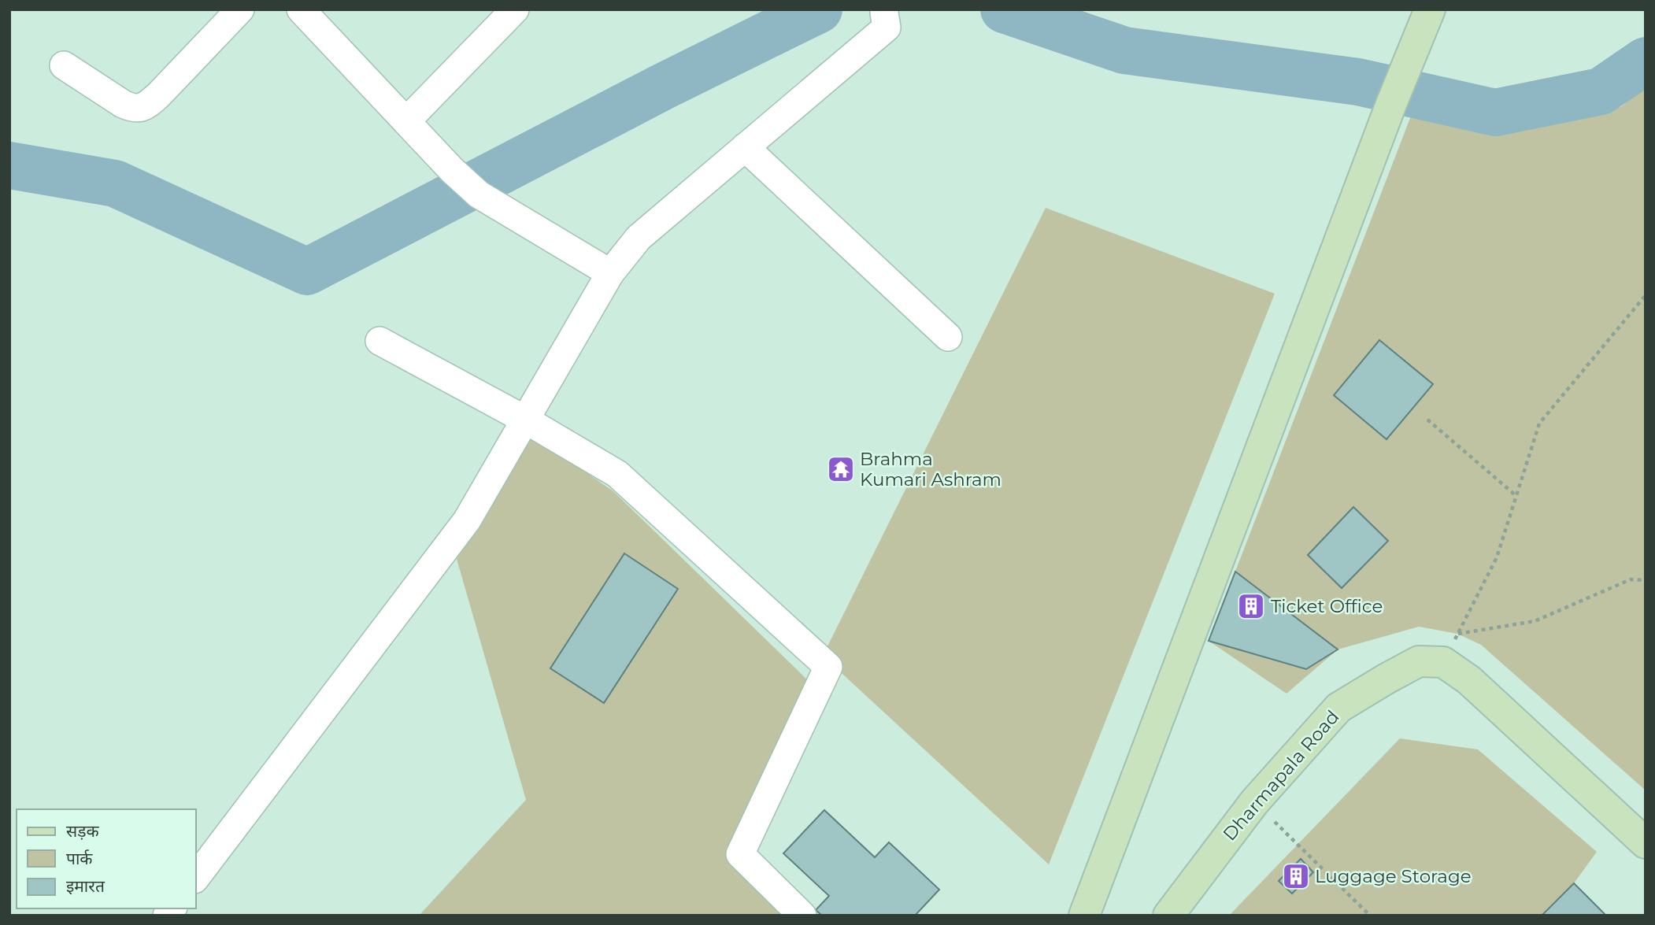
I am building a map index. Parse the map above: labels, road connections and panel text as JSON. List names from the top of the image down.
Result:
{
  "streets": {
    "street": ["Dharmapala Road"]
  },
  "places": {
    "temple": ["Brahma Kumari Ashram"],
    "building": ["Ticket Office", "Luggage Storage"]
  },
  "legend": ["सड़क", "पार्क", "इमारत"]
}
